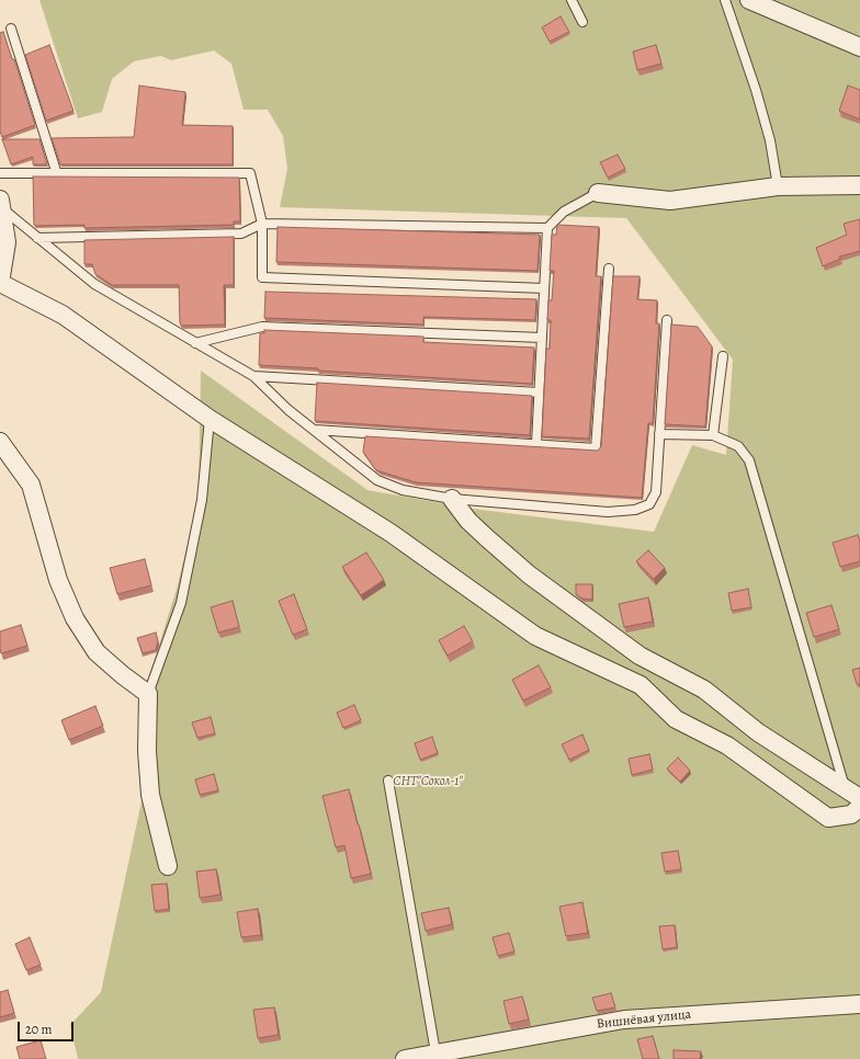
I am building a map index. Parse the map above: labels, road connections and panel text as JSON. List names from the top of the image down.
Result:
{
  "streets": {
    "street": ["Вишнёвая улица"]
  },
  "parks": ["СНТ\"Сокол-1\""],
  "scale_bar": "20 m"
}
